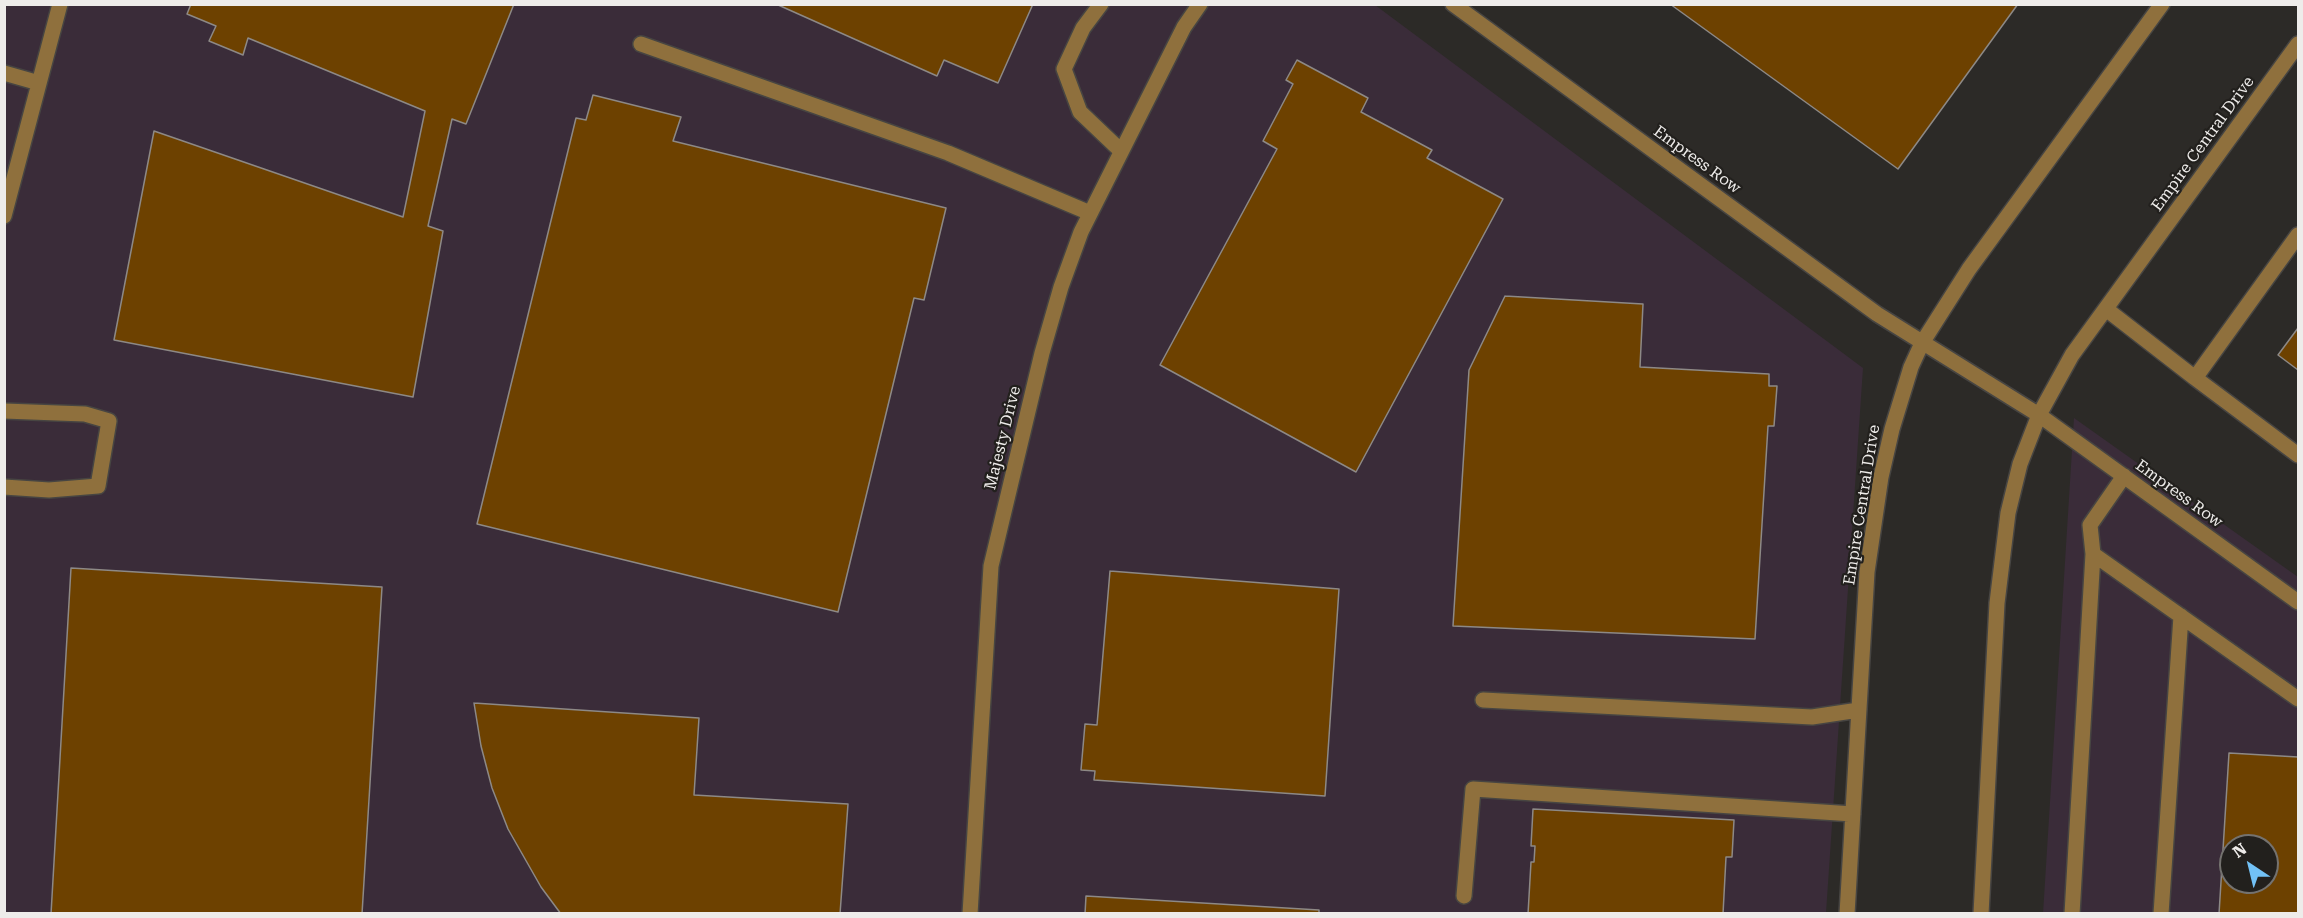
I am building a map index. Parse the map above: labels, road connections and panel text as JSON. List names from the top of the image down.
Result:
{
  "streets": {
    "street": ["Empire Central Drive", "Empress Row", "Majesty Drive"]
  },
  "crossings": [
    ["Empire Central Drive", "Empress Row"]
  ],
  "north": "top left"
}
